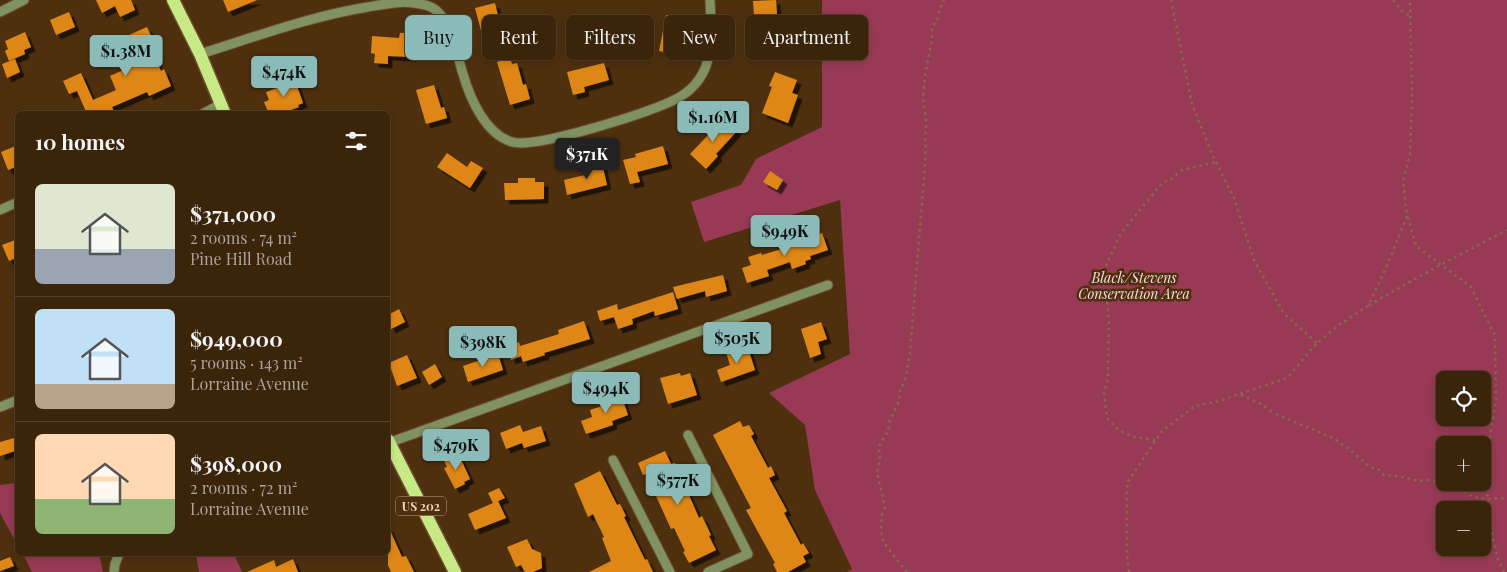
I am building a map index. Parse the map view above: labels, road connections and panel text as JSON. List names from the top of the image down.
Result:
{
  "streets": {
    "main road": ["US 202"]
  },
  "parks": ["Black/Stevens Conservation Area"],
  "page": {
    "chip": [
      "Buy",
      "Rent",
      "Filters",
      "New",
      "Apartment"
    ],
    "price": [
      "$1.38M",
      "$474K",
      "$1.16M",
      "$371K",
      "$949K",
      "$505K",
      "$398K",
      "$494K",
      "$479K",
      "$577K"
    ],
    "heading": "10 homes",
    "list": [
      {
        "name": "$371,000",
        "note": "2 rooms · 74 m² · Pine Hill Road"
      },
      {
        "name": "$949,000",
        "note": "5 rooms · 143 m² · Lorraine Avenue"
      },
      {
        "name": "$398,000",
        "note": "2 rooms · 72 m² · Lorraine Avenue"
      }
    ],
    "map_buttons": ["+", "−"]
  }
}
